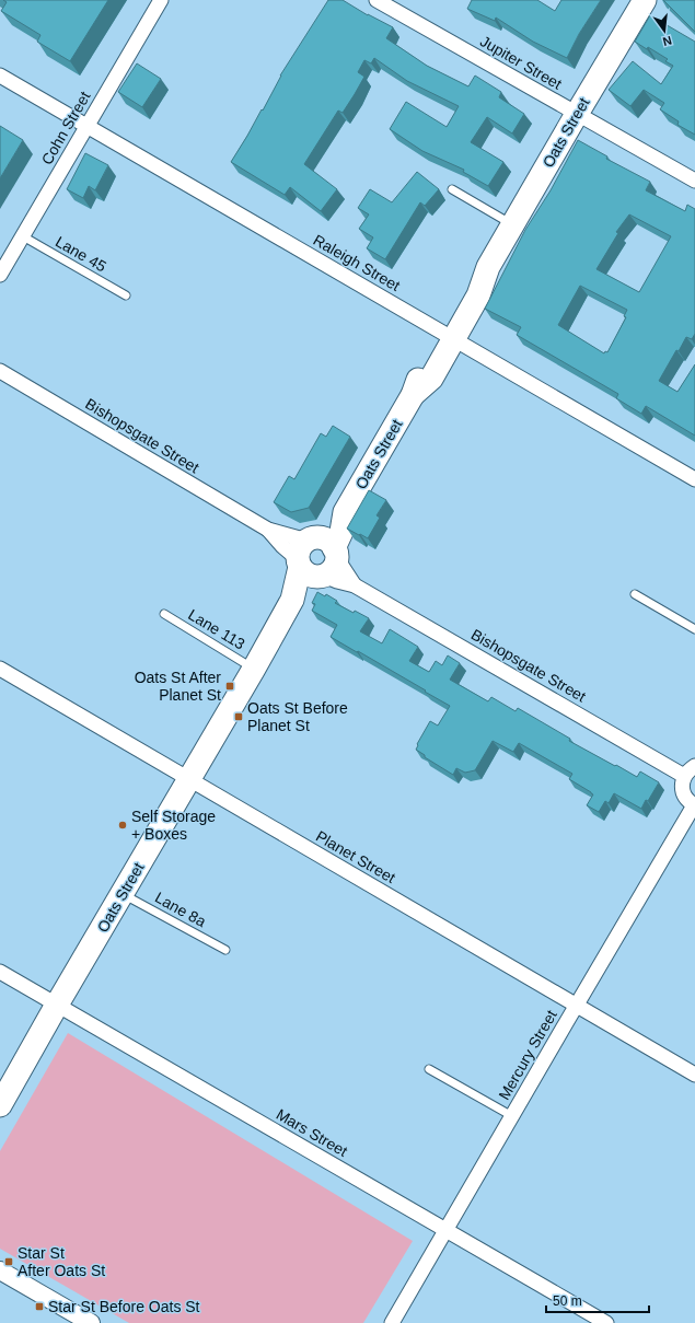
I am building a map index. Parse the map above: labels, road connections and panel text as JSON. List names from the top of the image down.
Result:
{
  "streets": {
    "main road": ["Oats Street"],
    "street": [
      "Jupiter Street",
      "Cohn Street",
      "Raleigh Street",
      "Bishopsgate Street",
      "Planet Street",
      "Mercury Street",
      "Mars Street"
    ],
    "lane": ["Lane 45", "Lane 113", "Lane 8a"]
  },
  "crossings": [
    ["Jupiter Street", "Oats Street"],
    ["Cohn Street", "Lane 45"],
    ["Cohn Street", "Raleigh Street"],
    ["Oats Street", "Raleigh Street"],
    ["Oats Street", "Bishopsgate Street"],
    ["Oats Street", "Lane 113"],
    ["Oats Street", "Planet Street"],
    ["Oats Street", "Lane 8a"],
    ["Oats Street", "Mars Street"],
    ["Planet Street", "Mercury Street"],
    ["Mercury Street", "Mars Street"]
  ],
  "places": {
    "transit": [
      "Oats St After Planet St",
      "Oats St Before Planet St",
      "Star St After Oats St",
      "Star St Before Oats St"
    ],
    "other": ["Self Storage + Boxes"]
  },
  "scale_bar": "50 m",
  "north": "bottom"
}
